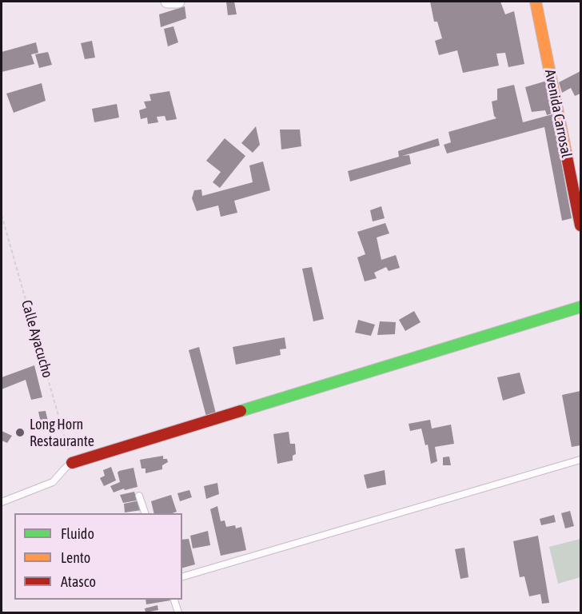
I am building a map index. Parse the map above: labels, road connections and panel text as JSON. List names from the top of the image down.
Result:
{
  "streets": {
    "street": ["Avenida Carrosal"],
    "path": ["Calle Ayacucho"]
  },
  "places": ["Long Horn Restaurante"],
  "legend": ["Fluido", "Lento", "Atasco"]
}
